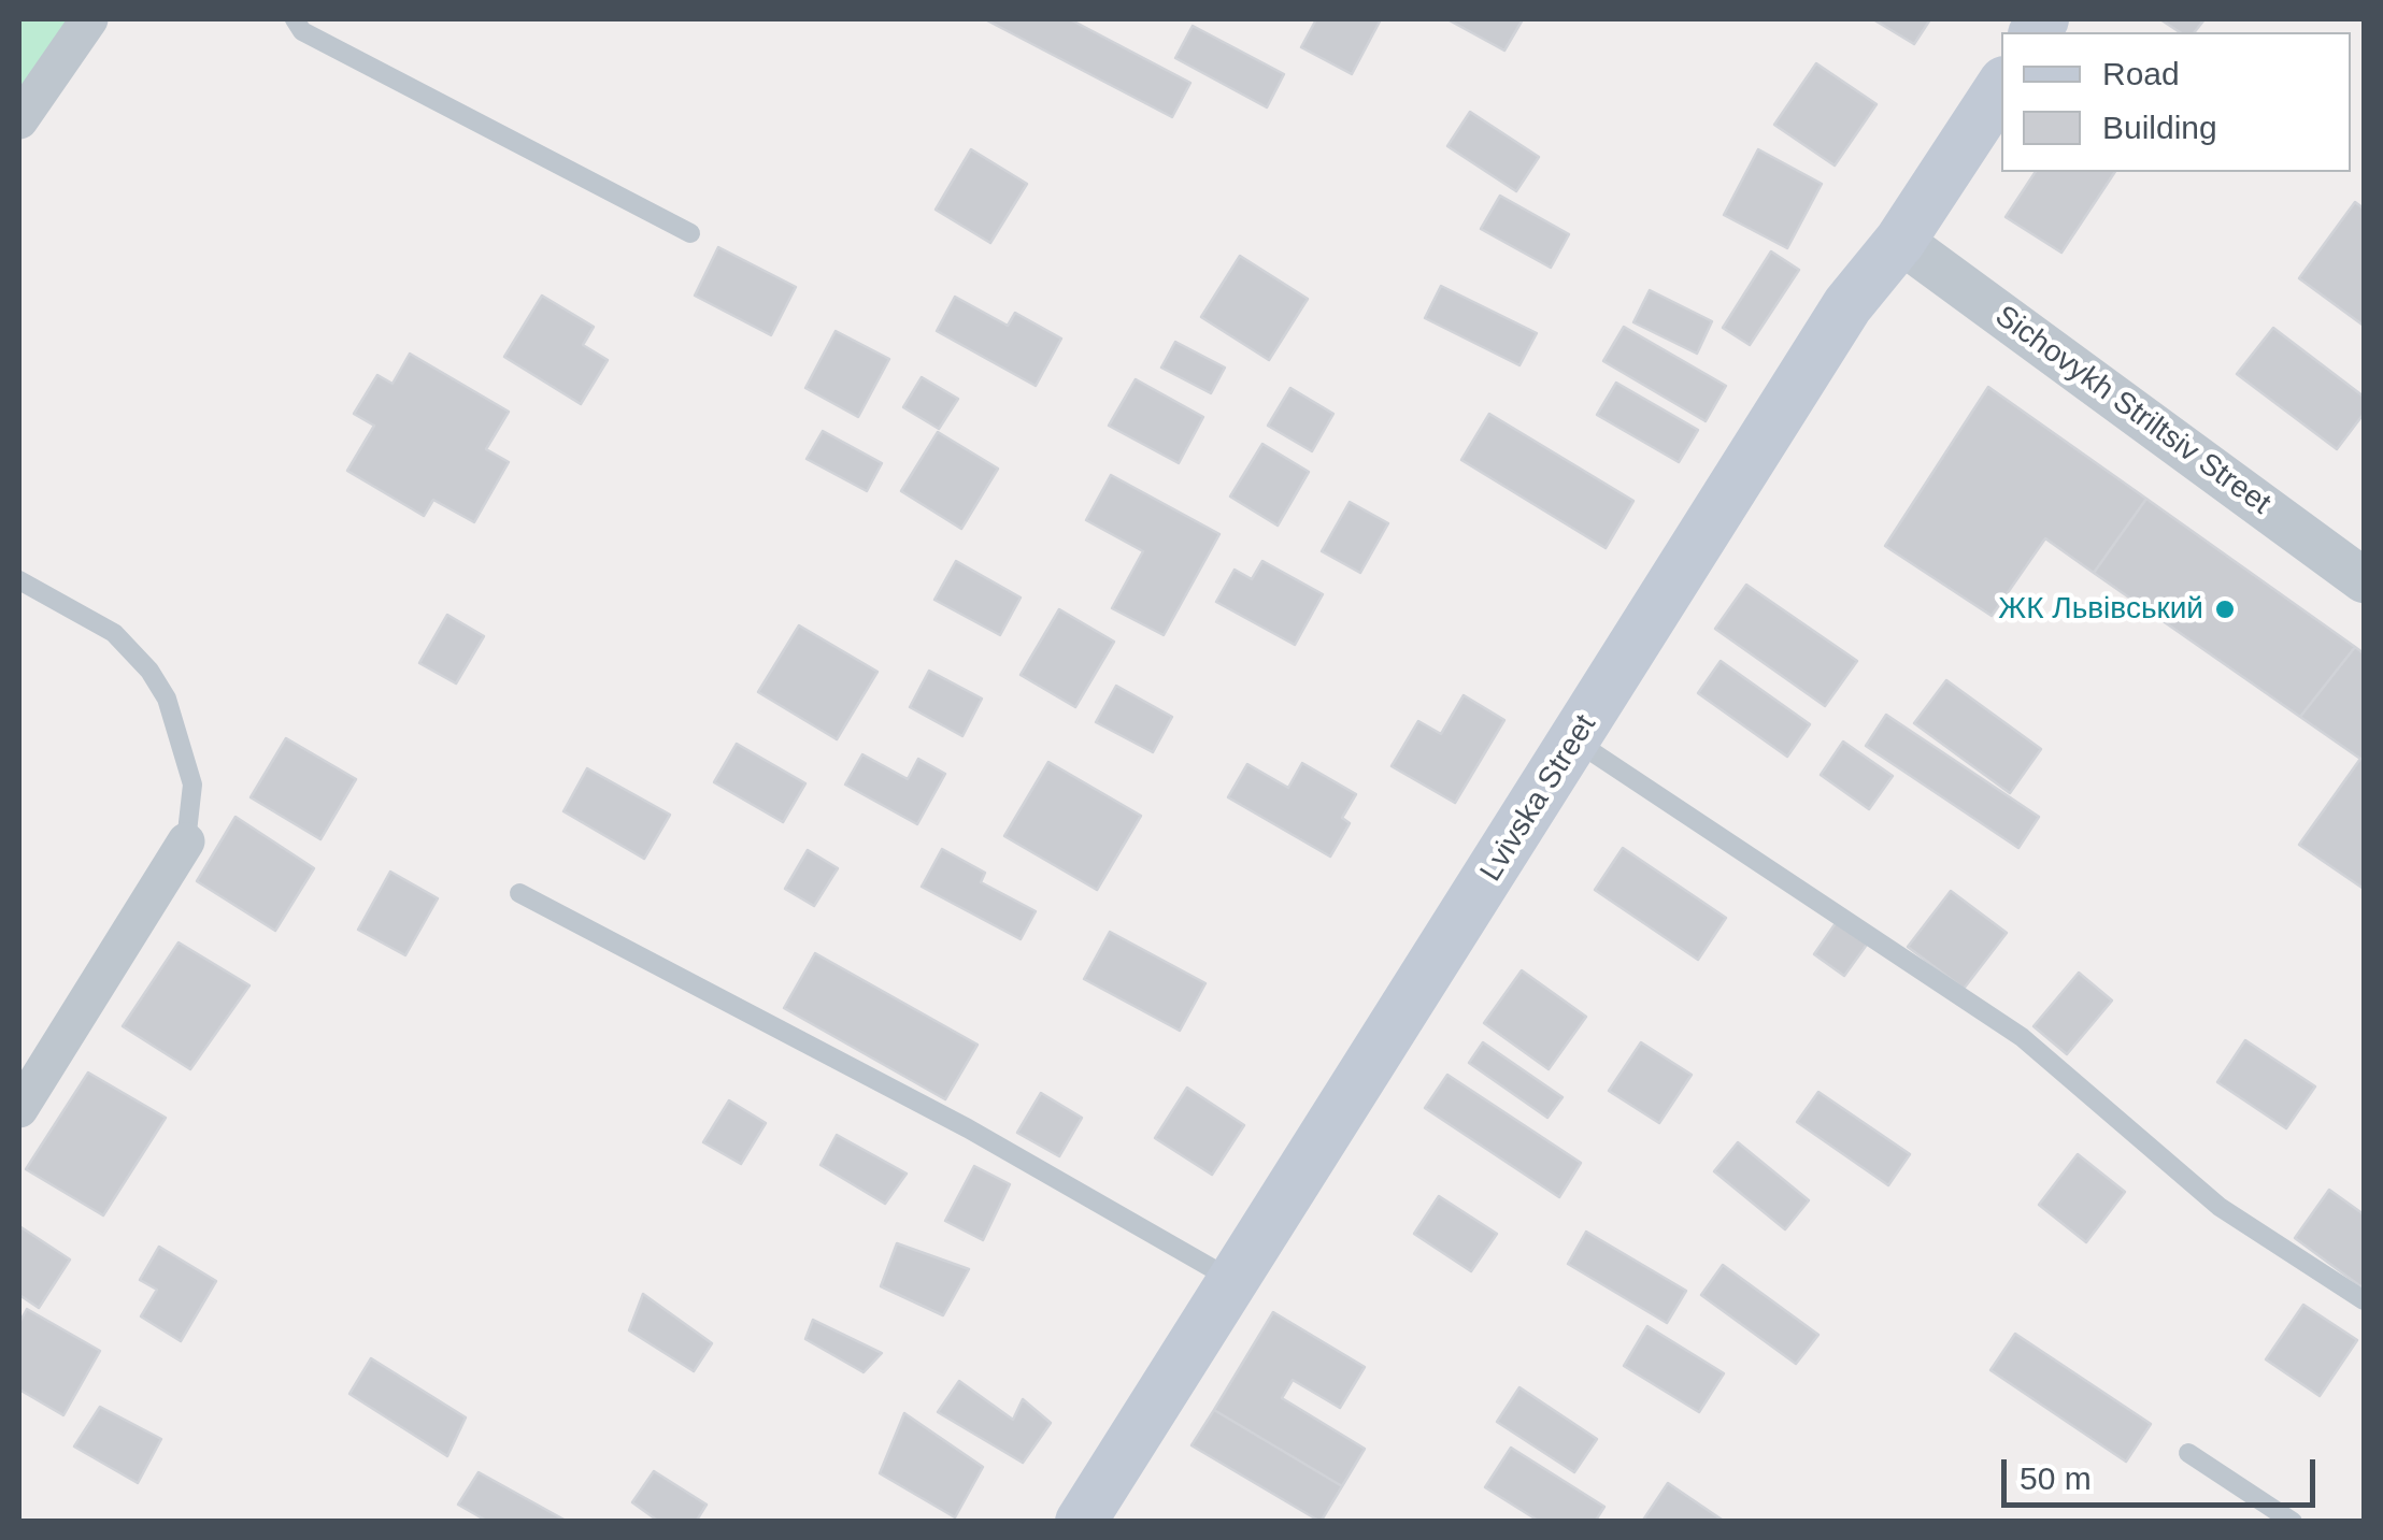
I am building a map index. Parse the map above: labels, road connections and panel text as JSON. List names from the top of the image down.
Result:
{
  "streets": {
    "main road": ["Lvivska Street"],
    "street": ["Sichovykh Striltsiv Street"]
  },
  "crossings": [
    ["Sichovykh Striltsiv Street", "Lvivska Street"]
  ],
  "places": ["ЖК Львівський"],
  "legend": ["Road", "Building"],
  "scale_bar": "50 m"
}
